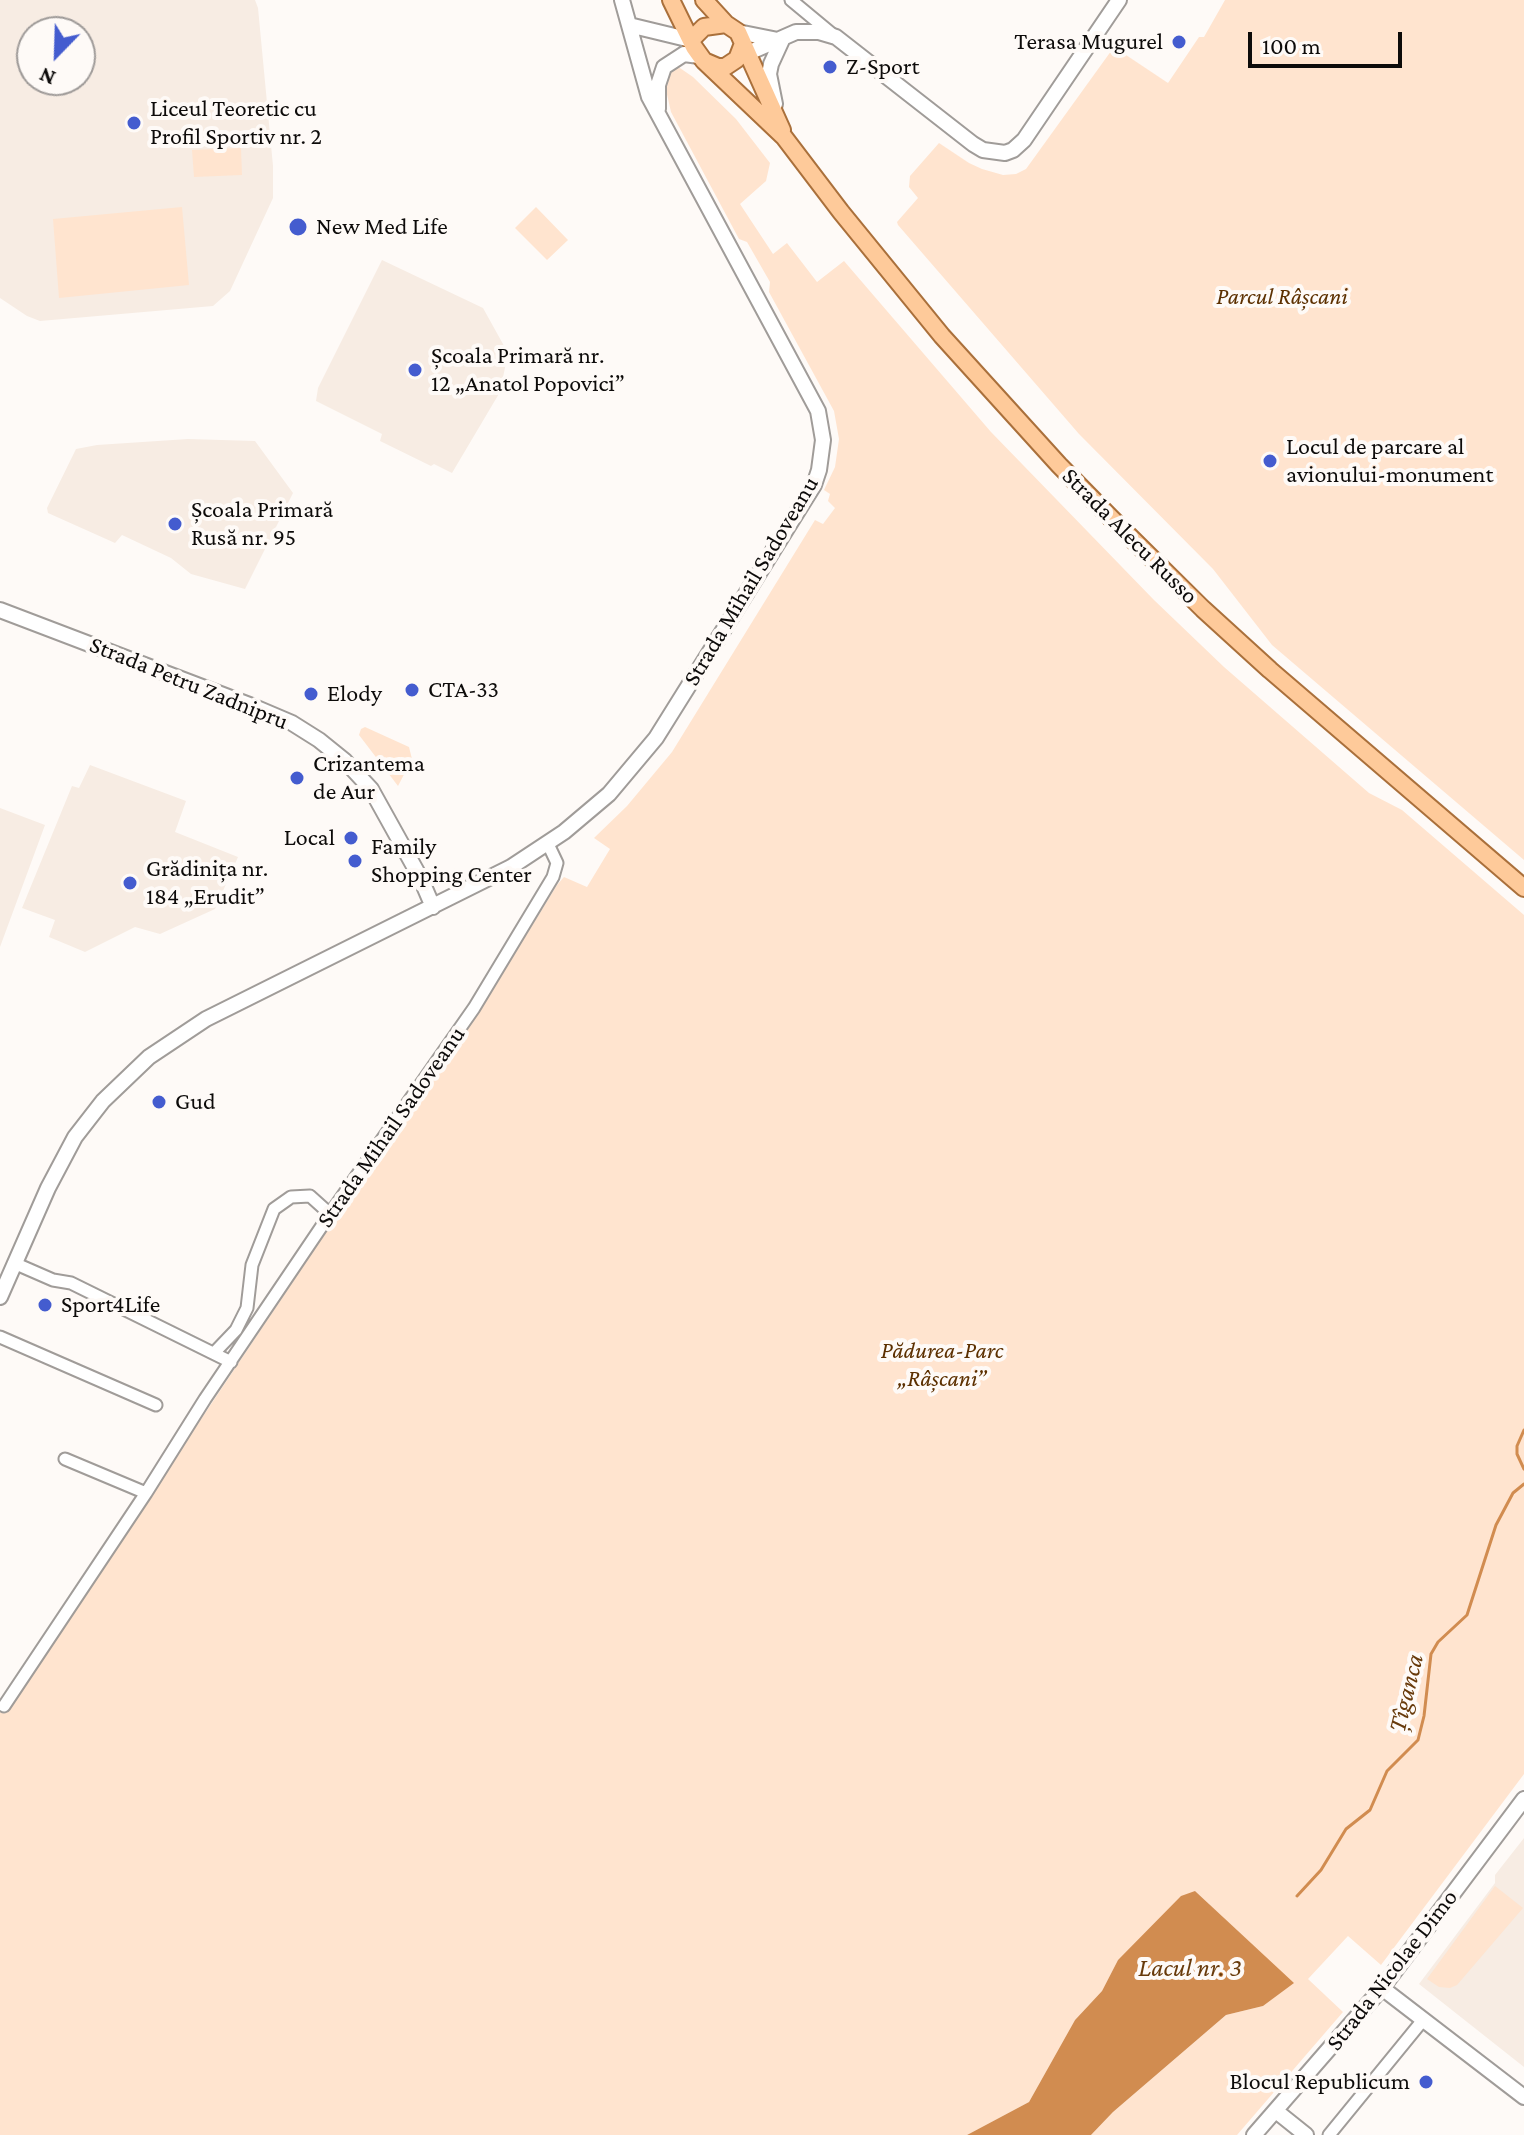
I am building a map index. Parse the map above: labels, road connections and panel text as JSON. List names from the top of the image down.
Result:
{
  "streets": {
    "main road": [
      "Strada Alecu Russo",
      "Strada Mihail Sadoveanu",
      "Strada Petru Zadnipru",
      "Strada Nicolae Dimo"
    ]
  },
  "crossings": [
    ["Strada Mihail Sadoveanu", "Strada Petru Zadnipru"]
  ],
  "water": ["Țîganca", "Lacul nr. 3"],
  "parks": ["Parcul Râșcani", "Pădurea-Parc „Râșcani”"],
  "places": [
    "Terasa Mugurel",
    "Z-Sport",
    "Liceul Teoretic cu Profil Sportiv nr. 2",
    "New Med Life",
    "Școala Primară nr. 12 „Anatol Popovici”",
    "Locul de parcare al avionului-monument",
    "Școala Primară Rusă nr. 95",
    "CTA-33",
    "Elody",
    "Crizantema de Aur",
    "Local",
    "Family Shopping Center",
    "Grădinița nr. 184 „Erudit”",
    "Gud",
    "Sport4Life",
    "Blocul Republicum"
  ],
  "scale_bar": "100 m",
  "north": "bottom left"
}
